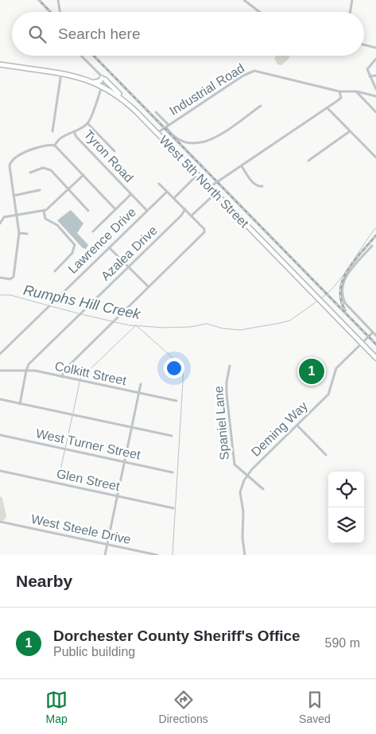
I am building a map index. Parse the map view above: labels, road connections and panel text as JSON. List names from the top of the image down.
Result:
{
  "streets": {
    "main road": ["West 5th North Street"],
    "street": [
      "Industrial Road",
      "Tyron Road",
      "Lawrence Drive",
      "Azalea Drive",
      "Colkitt Street",
      "Spaniel Lane",
      "Deming Way",
      "West Turner Street",
      "Glen Street",
      "West Steele Drive"
    ]
  },
  "crossings": [
    ["Industrial Road", "West 5th North Street"],
    ["Tyron Road", "Lawrence Drive"],
    ["West 5th North Street", "Deming Way"],
    ["Azalea Drive", "Colkitt Street"],
    ["Spaniel Lane", "Deming Way"]
  ],
  "water": ["Rumphs Hill Creek"],
  "page": {
    "search": "Search here",
    "pins": "1",
    "heading": "Nearby",
    "list": [
      {
        "mark": "1",
        "name": "Dorchester County Sheriff's Office",
        "note": "Public building",
        "value": "590 m"
      }
    ],
    "nav": ["Map", "Directions", "Saved"]
  }
}
